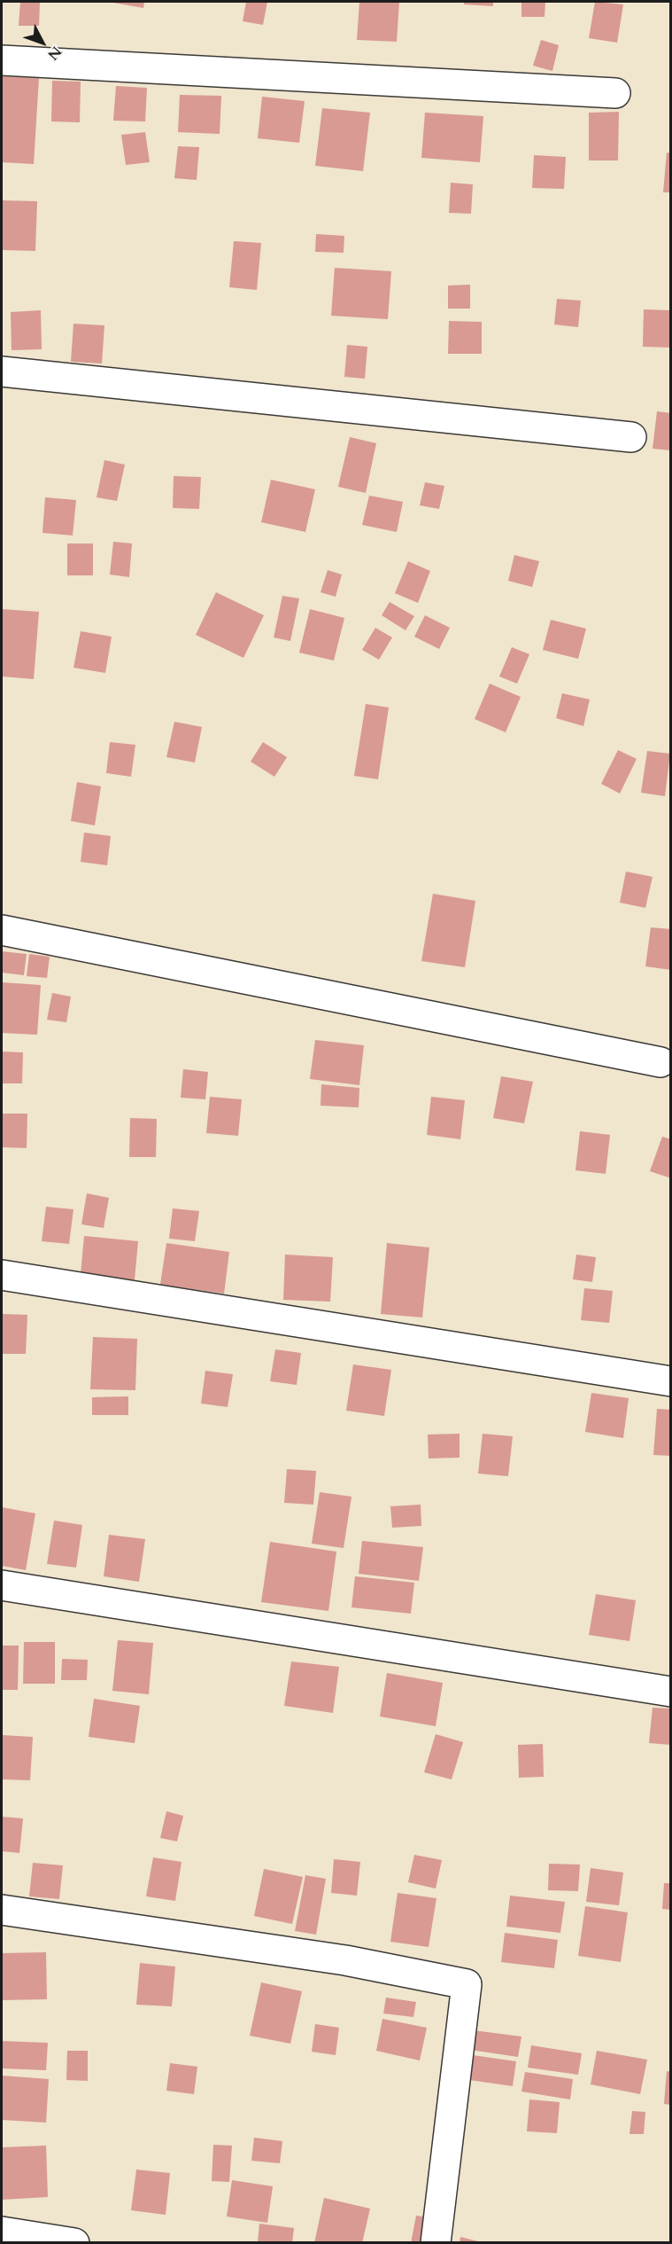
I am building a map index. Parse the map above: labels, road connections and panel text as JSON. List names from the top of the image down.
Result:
{
  "north": "bottom right"
}
